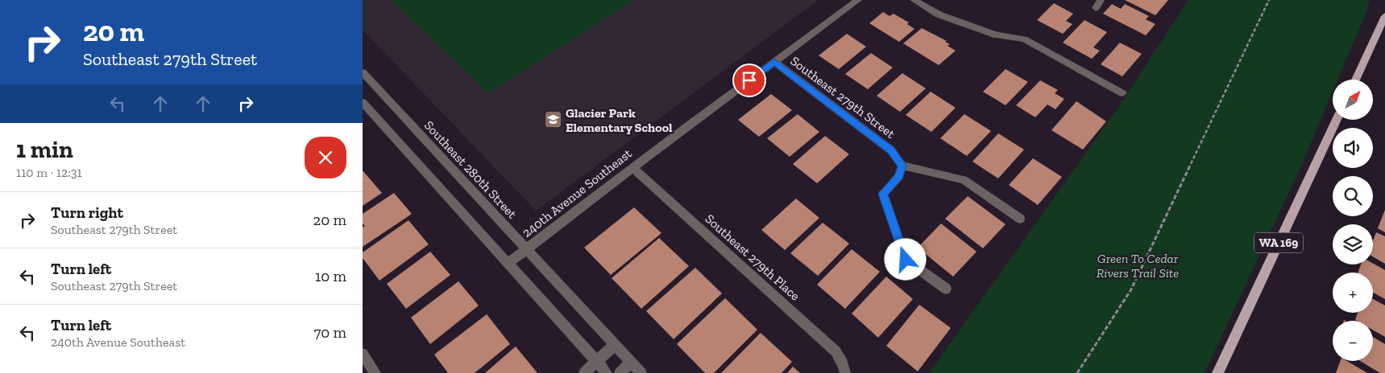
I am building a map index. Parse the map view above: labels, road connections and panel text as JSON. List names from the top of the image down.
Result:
{
  "streets": {
    "main road": ["WA 169"],
    "street": [
      "Southeast 279th Street",
      "Southeast 280th Street",
      "240th Avenue Southeast",
      "Southeast 279th Place"
    ]
  },
  "crossings": [
    ["Southeast 279th Street", "240th Avenue Southeast"],
    ["Southeast 280th Street", "240th Avenue Southeast"],
    ["240th Avenue Southeast", "Southeast 279th Place"]
  ],
  "parks": ["Green To Cedar Rivers Trail Site"],
  "places": {
    "school or university": ["Glacier Park Elementary School"]
  },
  "north": "top right",
  "page": {
    "turn": ["20 m", "Southeast 279th Street"],
    "map_buttons": ["+", "−"],
    "heading": ["1 min", "110 m · 12:31"],
    "list": [
      {
        "name": "Turn right",
        "note": "Southeast 279th Street",
        "value": "20 m"
      },
      {
        "name": "Turn left",
        "note": "Southeast 279th Street",
        "value": "10 m"
      },
      {
        "name": "Turn left",
        "note": "240th Avenue Southeast",
        "value": "70 m"
      }
    ]
  }
}
